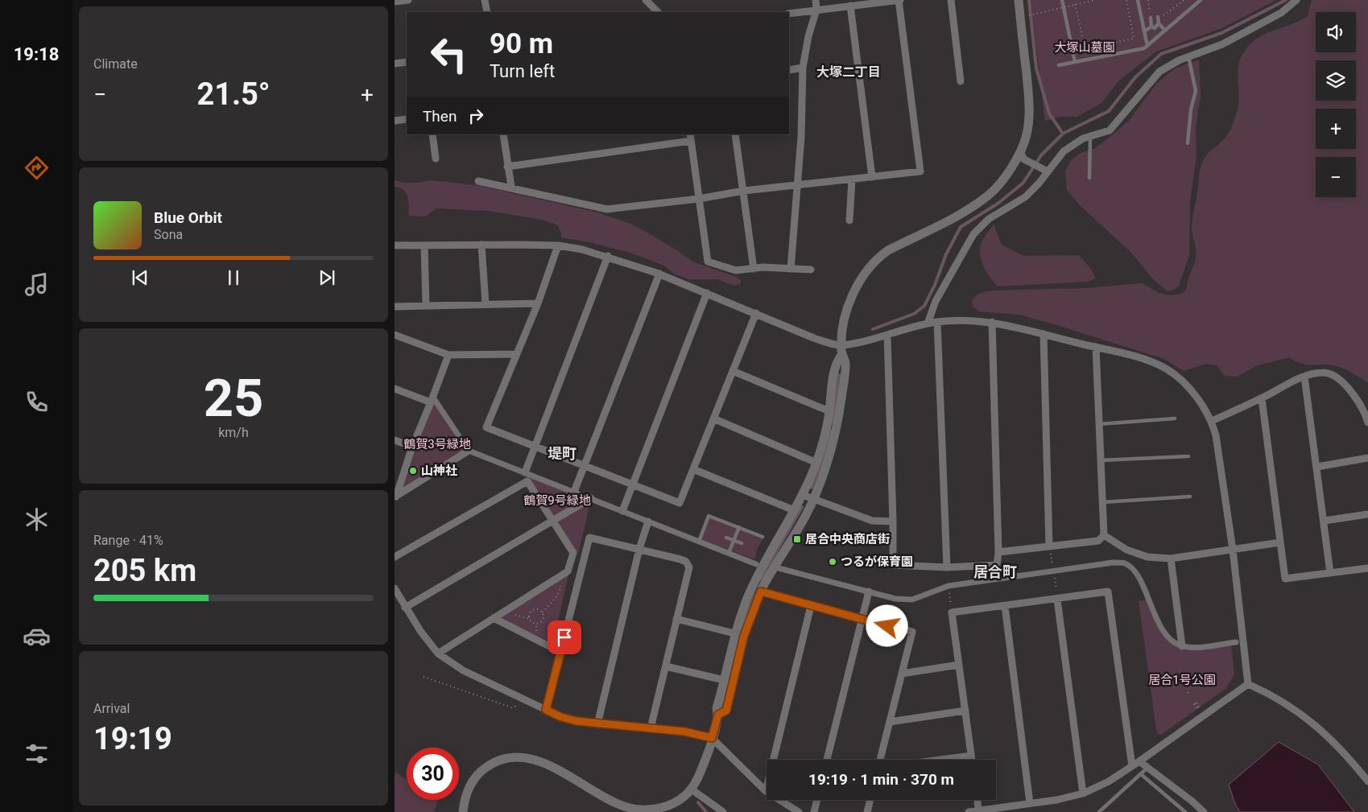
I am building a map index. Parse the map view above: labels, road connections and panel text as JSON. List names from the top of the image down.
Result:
{
  "districts": ["大塚二丁目", "堤町", "居合町"],
  "parks": [
    "大塚山墓園",
    "鶴賀3号緑地",
    "鶴賀9号緑地",
    "居合1号公園"
  ],
  "places": {
    "other": ["山神社", "つるが保育園"],
    "transit": ["居合中央商店街"]
  },
  "page": {
    "tabs": "19:18",
    "tile": [
      "Climate",
      ["25", "km/h"],
      ["Range · 41%", "205 km"],
      ["Arrival", "19:19"]
    ],
    "map_buttons": ["+", "−"],
    "turn": ["90 m", "Turn left"],
    "heat": ["−", "21.5°", "+"],
    "then": "Then",
    "song": ["Blue Orbit", "Sona"],
    "limit": "30",
    "trip": "19:19 · 1 min · 370 m"
  }
}
